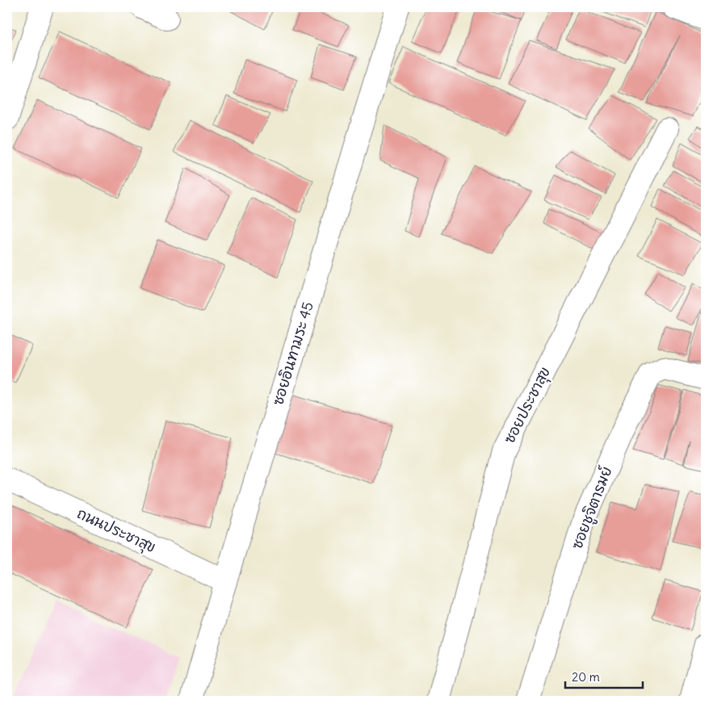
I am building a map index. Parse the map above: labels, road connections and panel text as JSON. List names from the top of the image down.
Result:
{
  "streets": {
    "street": [
      "ซอยอินทามระ 45",
      "ซอยประชาสุข",
      "ซอยชูจิตารมย์",
      "ถนนประชาสุข"
    ]
  },
  "crossings": [
    ["ซอยอินทามระ 45", "ถนนประชาสุข"]
  ],
  "scale_bar": "20 m"
}
